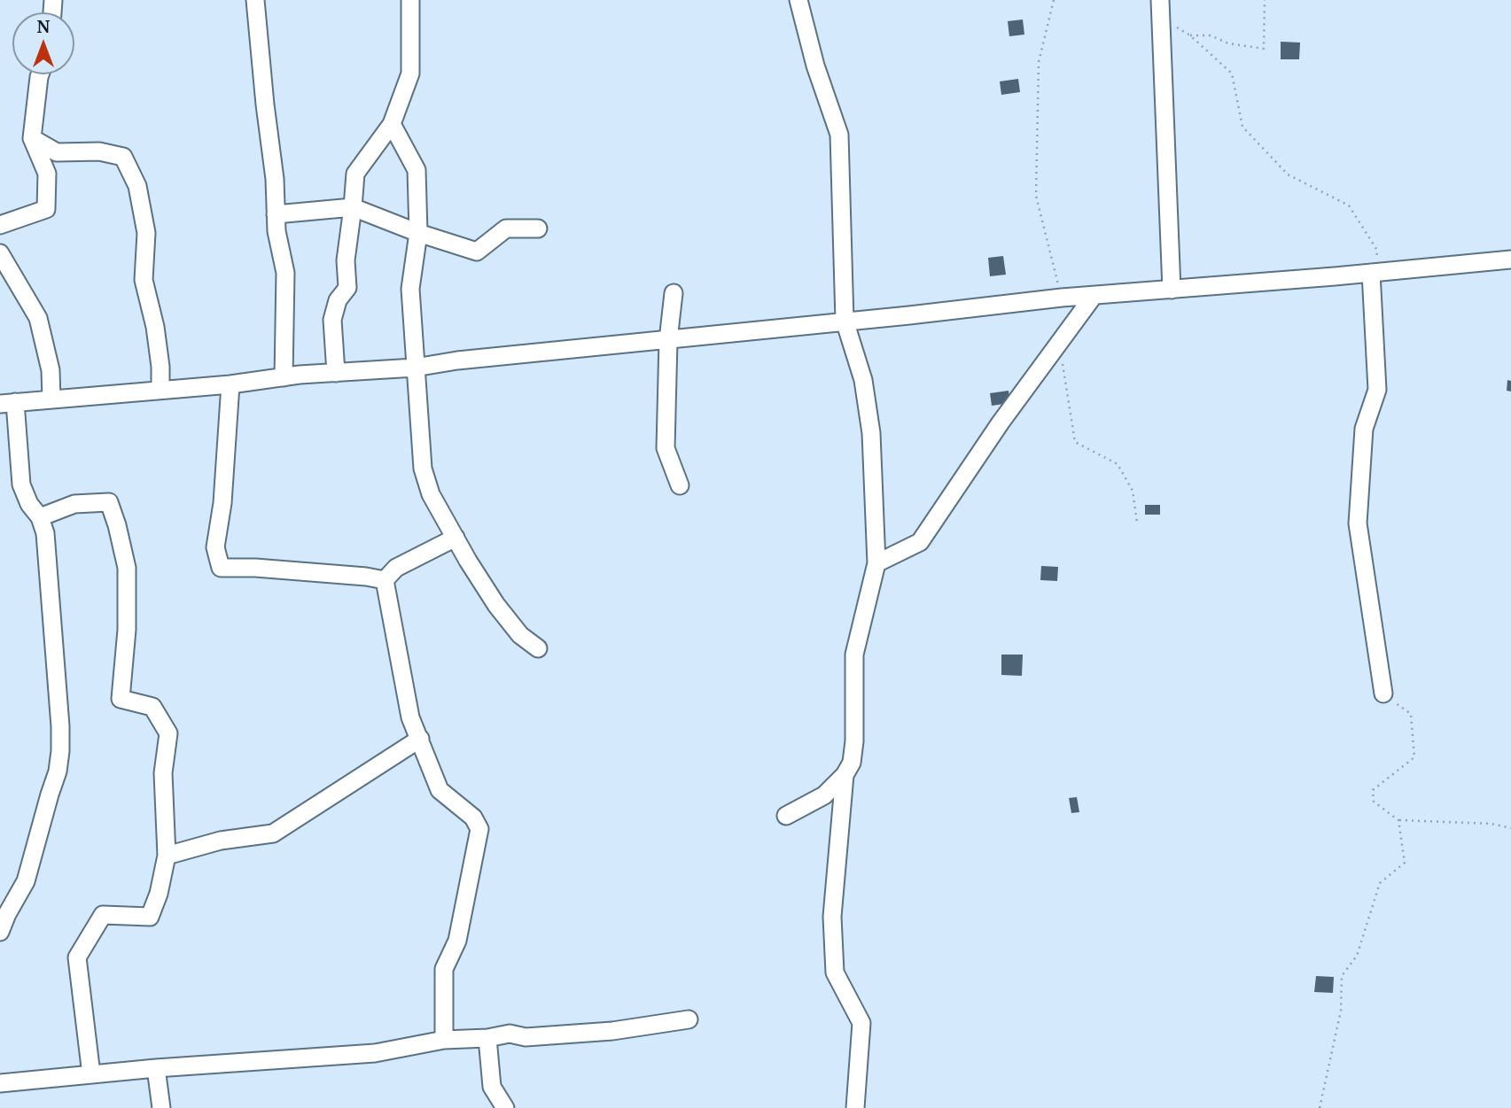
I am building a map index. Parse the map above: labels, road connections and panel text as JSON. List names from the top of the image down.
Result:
{
  "north": "top"
}
